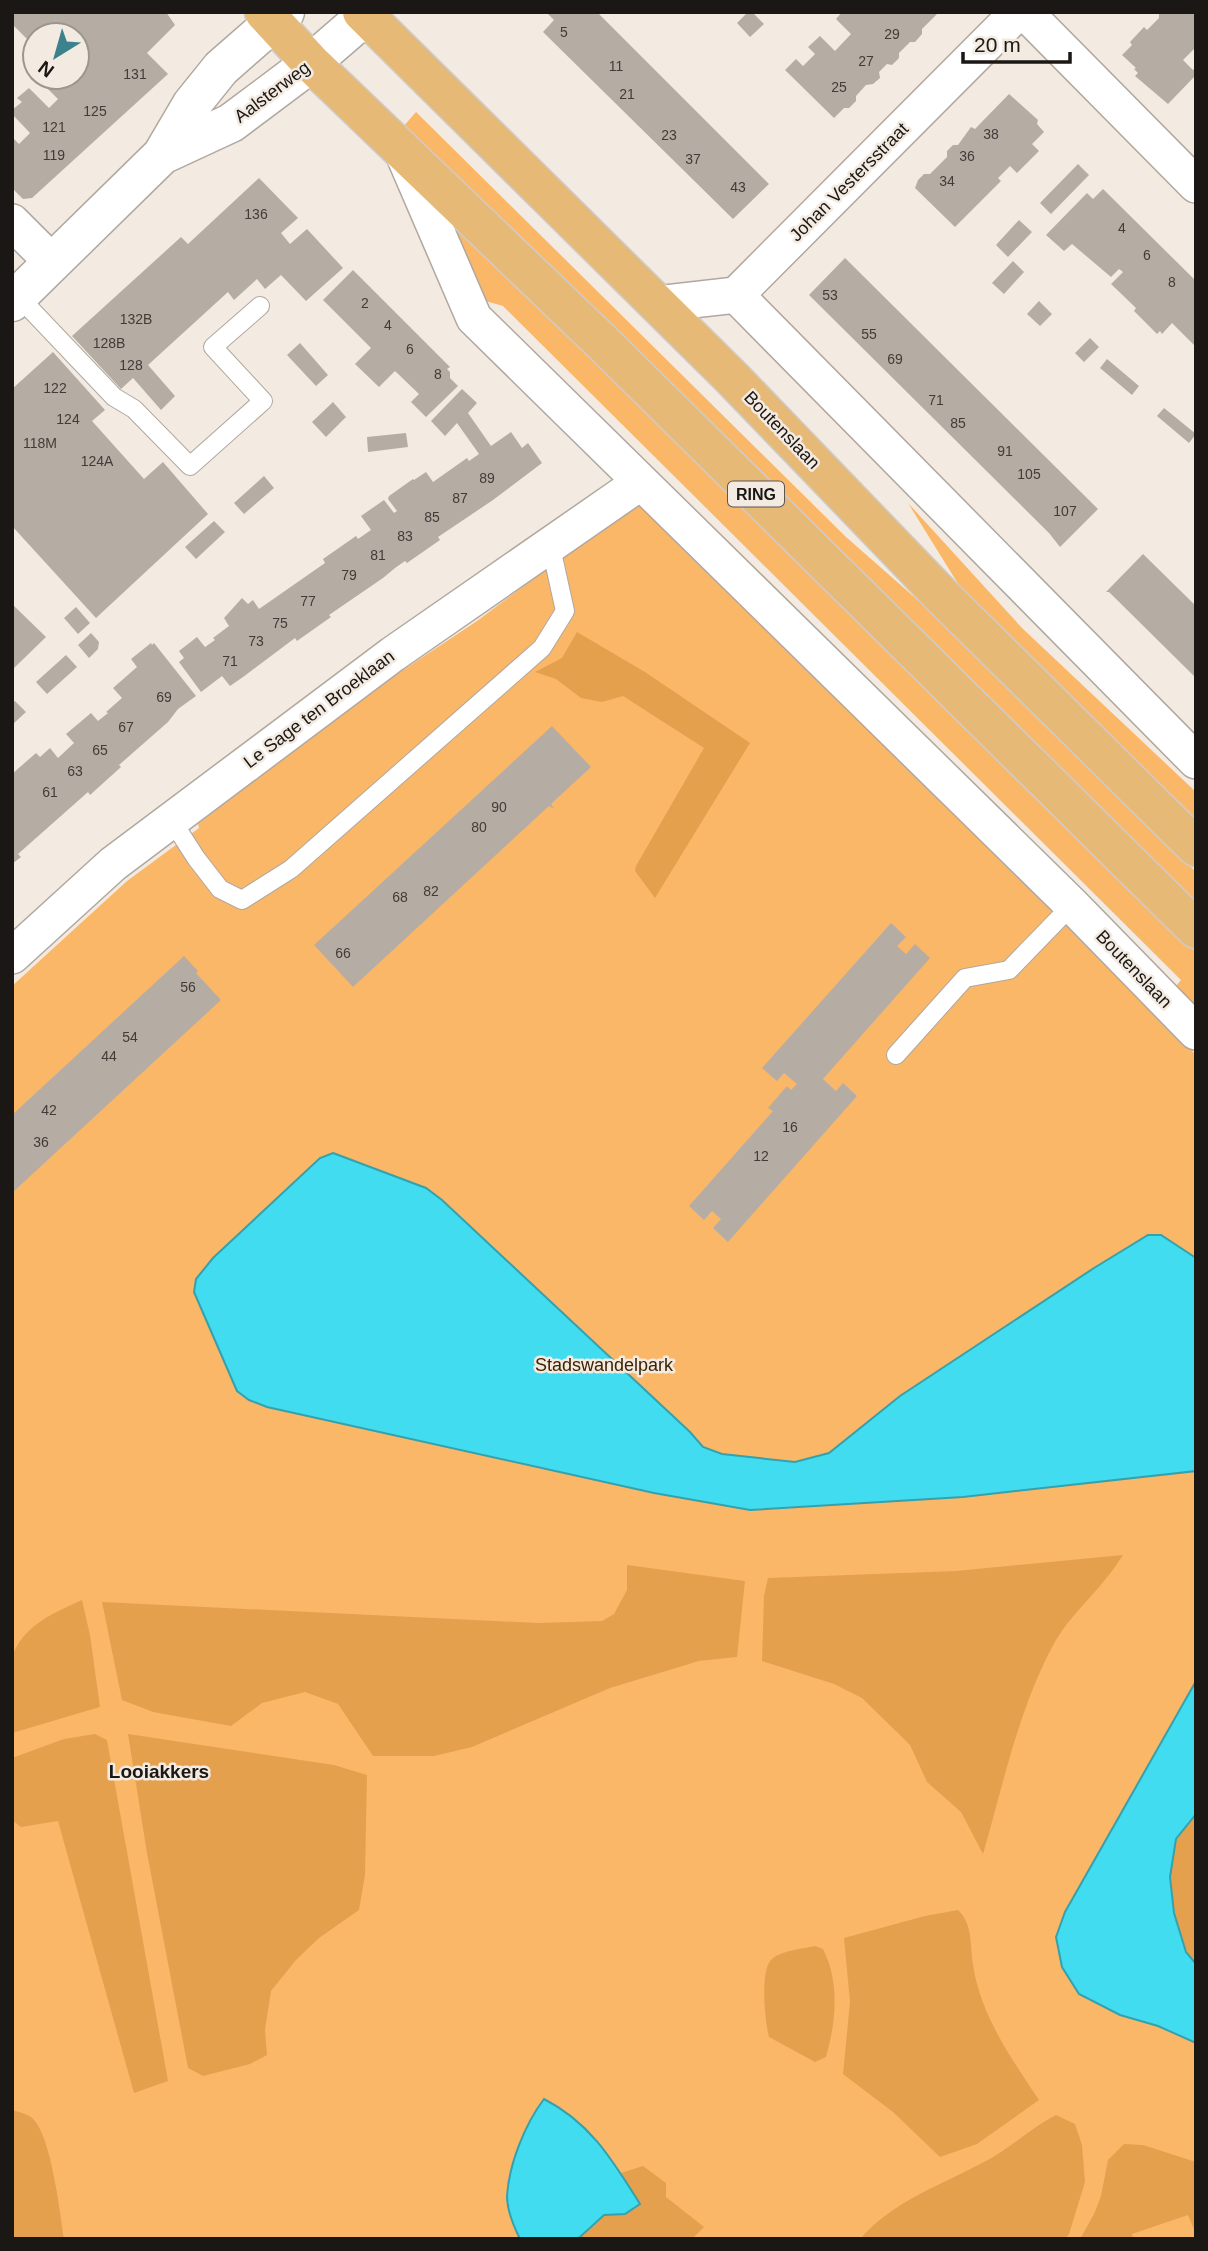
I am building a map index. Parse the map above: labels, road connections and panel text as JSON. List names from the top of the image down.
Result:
{
  "streets": {
    "main road": ["Aalsterweg", "Boutenslaan", "RING"],
    "street": ["Johan Vestersstraat", "Le Sage ten Broeklaan"]
  },
  "crossings": [
    ["Aalsterweg", "Boutenslaan"],
    ["Aalsterweg", "RING"],
    ["Boutenslaan", "RING"],
    ["Boutenslaan", "Le Sage ten Broeklaan"]
  ],
  "districts": ["Looiakkers"],
  "parks": ["Stadswandelpark"],
  "house_numbers": [
    "5",
    "29",
    "27",
    "11",
    "131",
    "25",
    "21",
    "125",
    "121",
    "38",
    "23",
    "119",
    "36",
    "37",
    "34",
    "43",
    "136",
    "4",
    "6",
    "8",
    "53",
    "2",
    "132B",
    "4",
    "55",
    "128B",
    "6",
    "69",
    "128",
    "8",
    "122",
    "71",
    "124",
    "85",
    "118M",
    "91",
    "124A",
    "105",
    "89",
    "87",
    "107",
    "85",
    "83",
    "81",
    "79",
    "77",
    "75",
    "73",
    "71",
    "69",
    "67",
    "65",
    "63",
    "61",
    "90",
    "80",
    "82",
    "68",
    "66",
    "56",
    "54",
    "44",
    "42",
    "16",
    "36",
    "12"
  ],
  "scale_bar": "20 m",
  "north": "bottom left"
}
